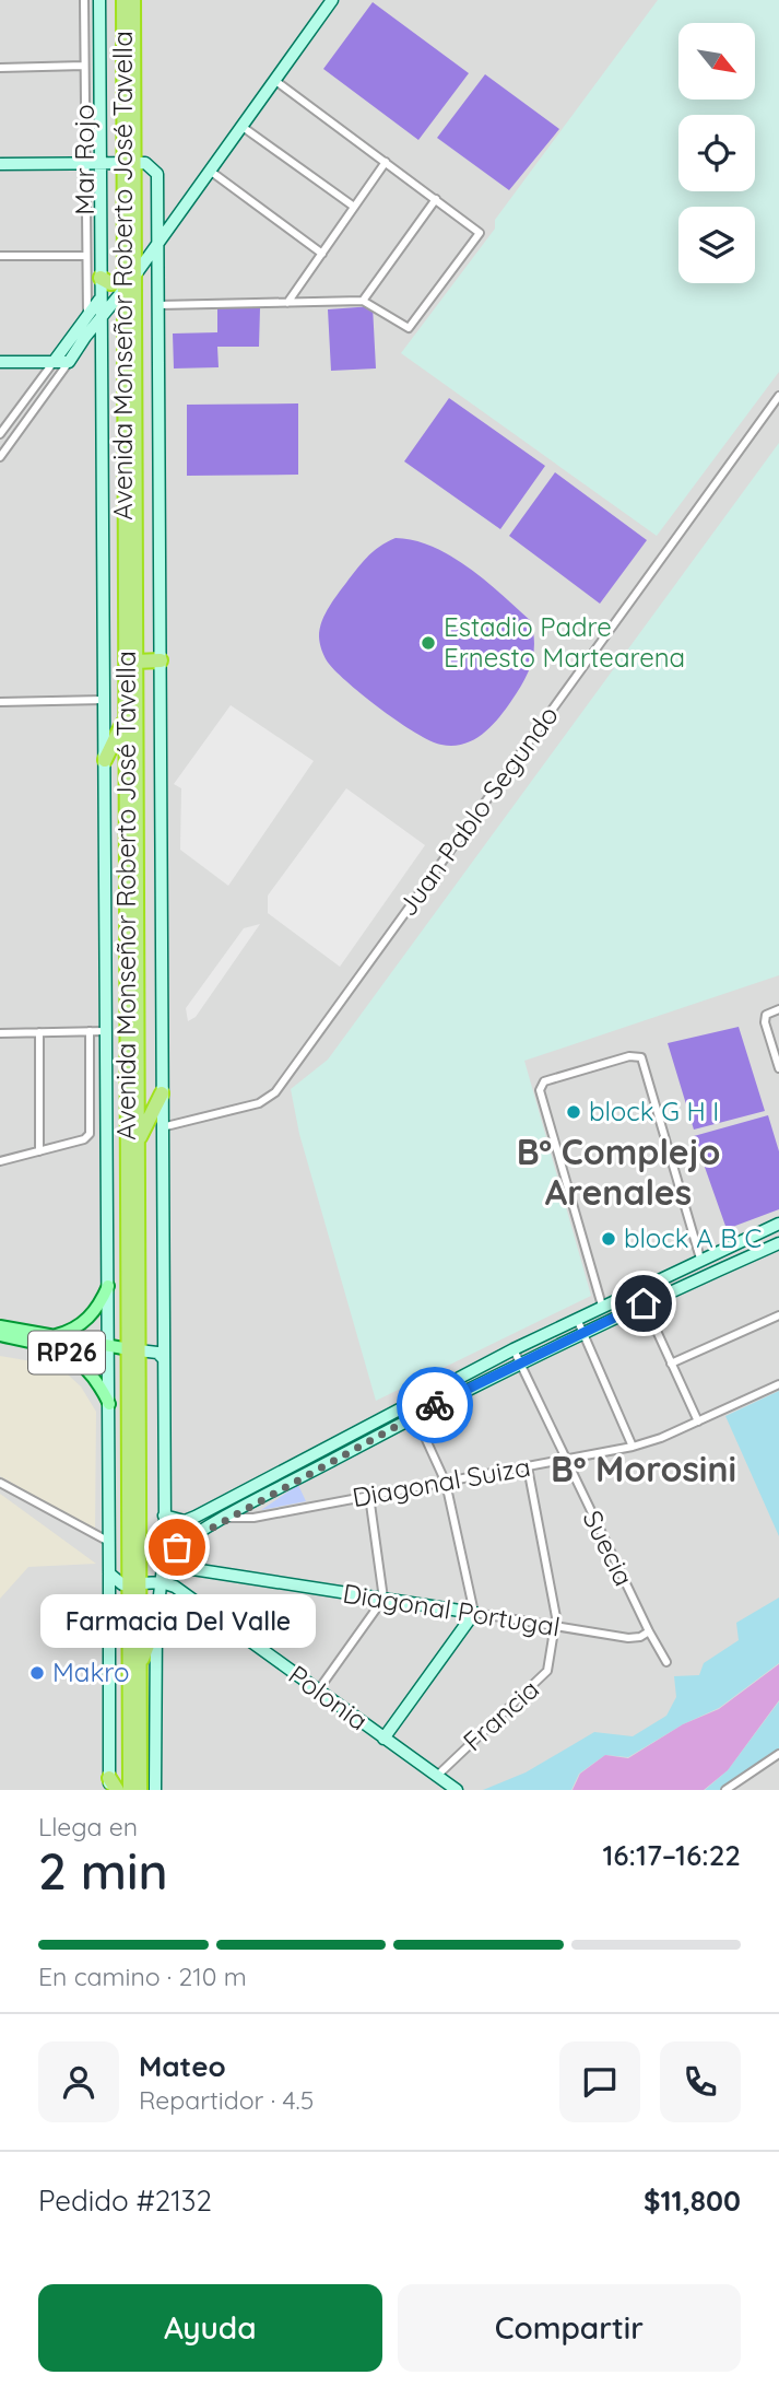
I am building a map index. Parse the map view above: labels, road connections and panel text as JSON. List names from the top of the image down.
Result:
{
  "streets": {
    "highway": ["Avenida Monseñor Roberto José Tavella"],
    "main road": ["RP26", "Diagonal Portugal", "Polonia"],
    "street": [
      "Mar Rojo",
      "Juan Pablo Segundo",
      "Diagonal Suiza",
      "Suecia",
      "Francia"
    ]
  },
  "crossings": [
    ["Avenida Monseñor Roberto José Tavella", "RP26"],
    ["Diagonal Suiza", "Suecia"],
    ["Diagonal Suiza", "Francia"],
    ["Suecia", "Diagonal Portugal"],
    ["Diagonal Portugal", "Francia"],
    ["Polonia", "Francia"]
  ],
  "districts": ["Bº Complejo Arenales", "Bº Morosini"],
  "places": [
    "Estadio Padre Ernesto Martearena",
    "block G H I",
    "block A B C",
    "Farmacia Del Valle",
    "Makro"
  ],
  "north": "bottom right",
  "page": {
    "bubble": "Farmacia Del Valle",
    "heading": ["2 min", "Llega en", "16:17–16:22"],
    "panel": [
      "Mateo",
      "Repartidor · 4.5",
      "Pedido #2132",
      "$11,800"
    ],
    "bar": "En camino · 210 m",
    "buttons": ["Ayuda", "Compartir"]
  }
}
